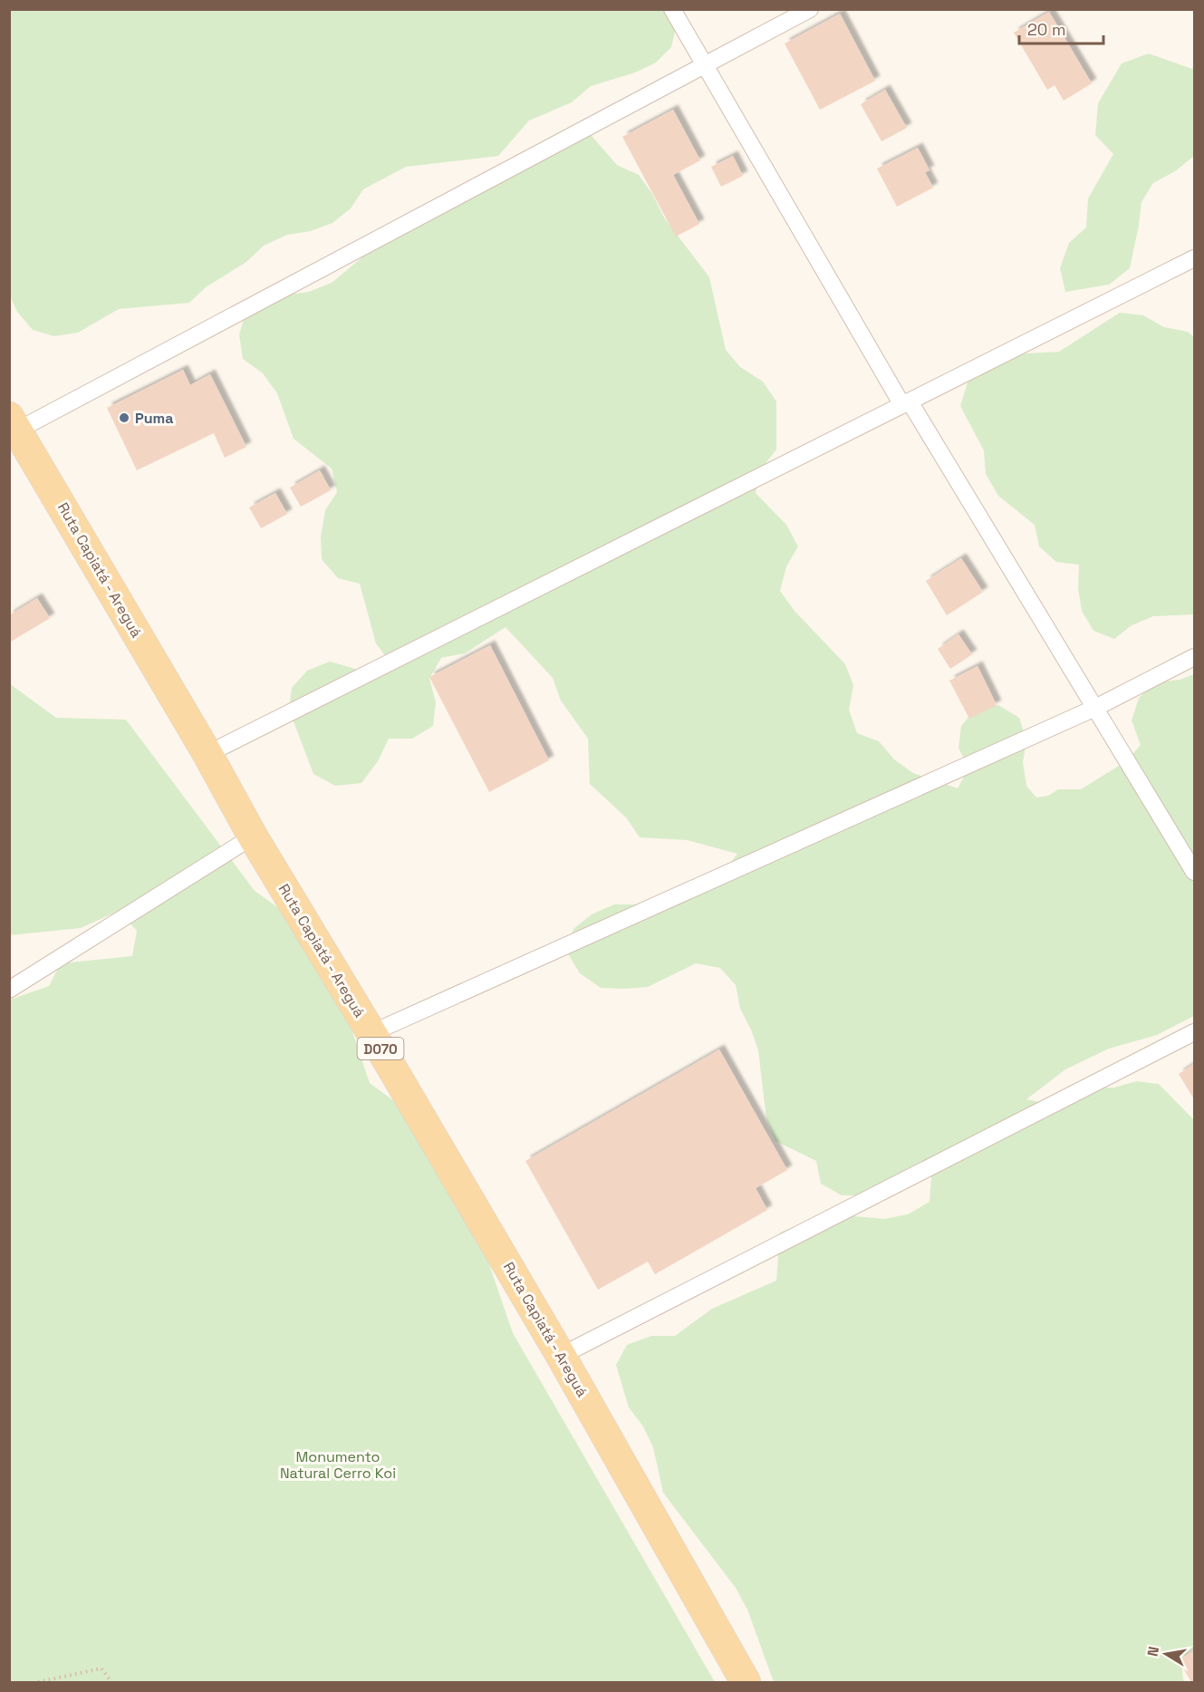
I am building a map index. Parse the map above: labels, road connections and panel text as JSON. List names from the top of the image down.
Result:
{
  "streets": {
    "main road": ["Ruta Capiatá - Areguá", "D070"]
  },
  "parks": ["Monumento Natural Cerro Koi"],
  "places": ["Puma"],
  "scale_bar": "20 m",
  "north": "left"
}
